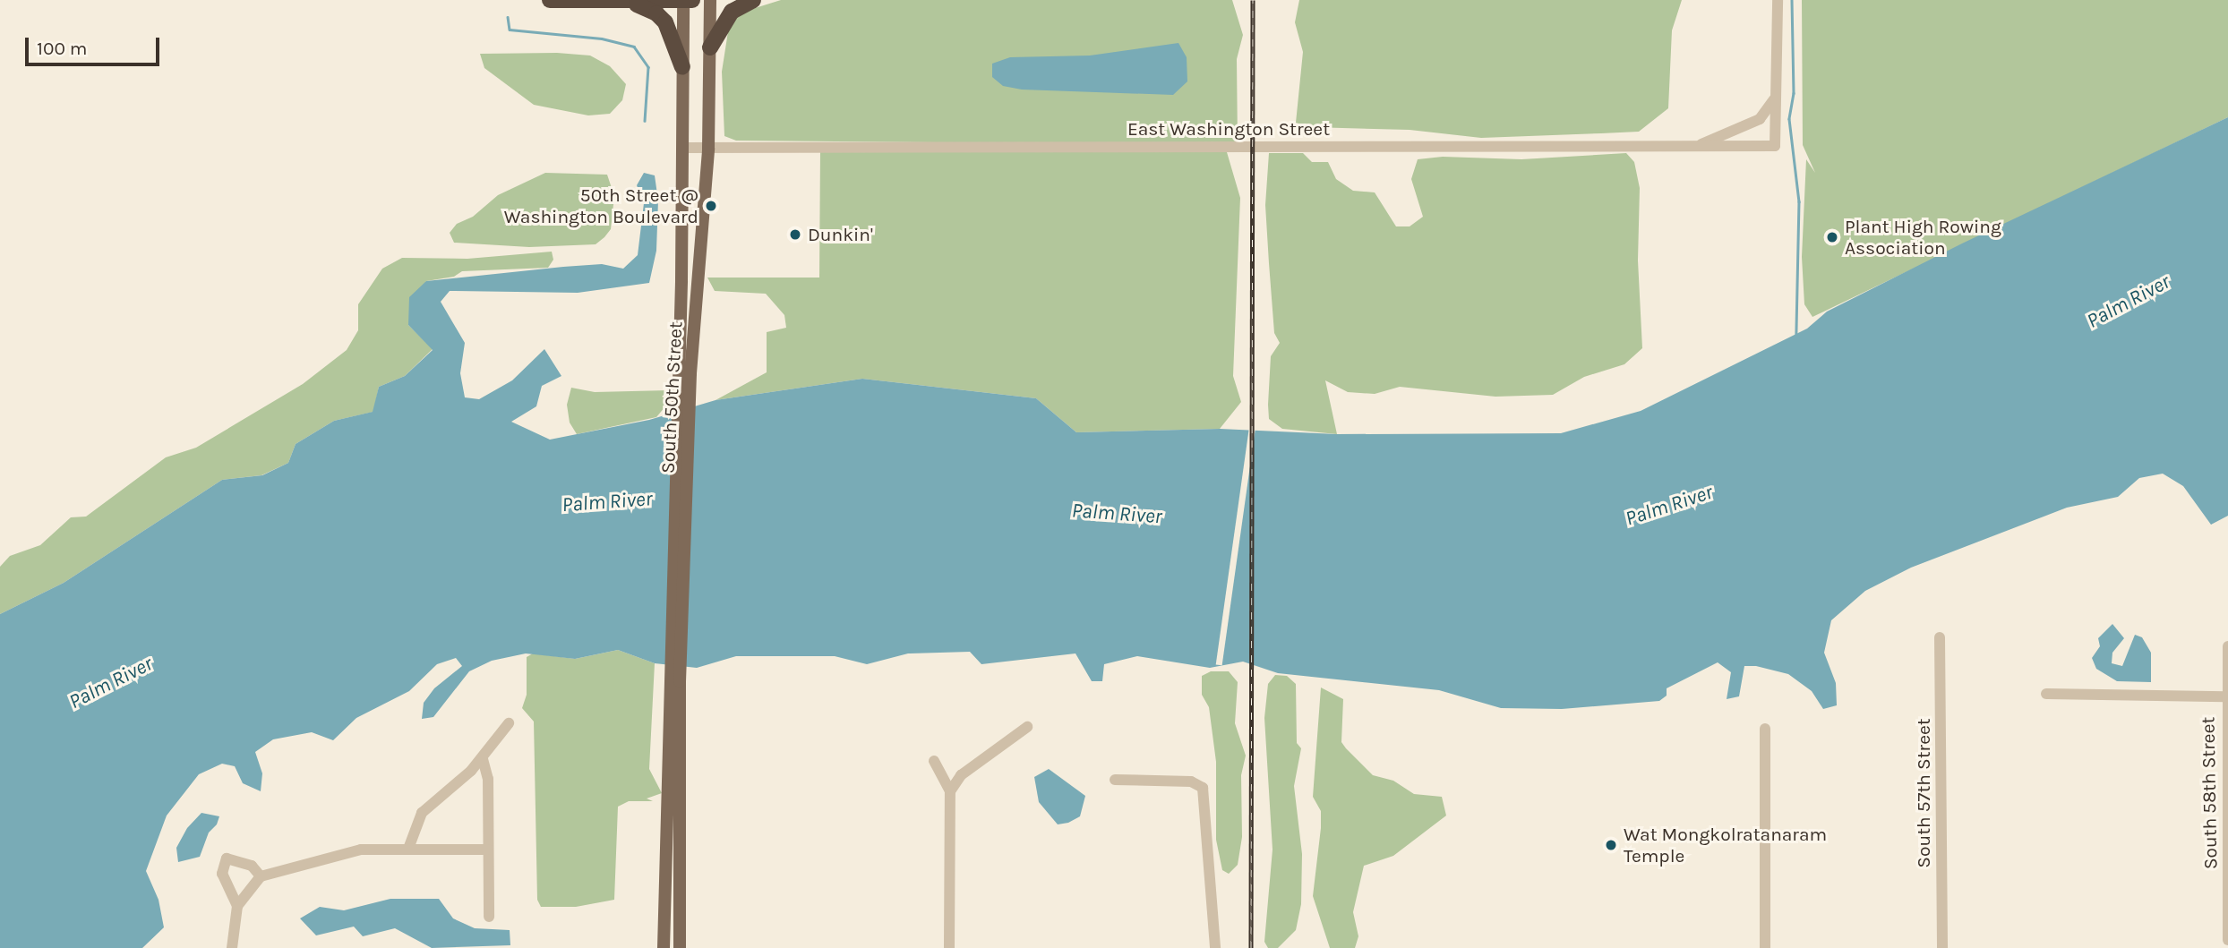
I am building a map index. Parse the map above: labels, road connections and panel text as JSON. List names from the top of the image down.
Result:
{
  "streets": {
    "main road": ["South 50th Street"],
    "street": ["East Washington Street", "South 57th Street", "South 58th Street"]
  },
  "crossings": [
    ["East Washington Street", "South 50th Street"]
  ],
  "water": ["Palm River"],
  "places": [
    "50th Street @ Washington Boulevard",
    "Dunkin'",
    "Plant High Rowing Association",
    "Wat Mongkolratanaram Temple"
  ],
  "scale_bar": "100 m"
}
